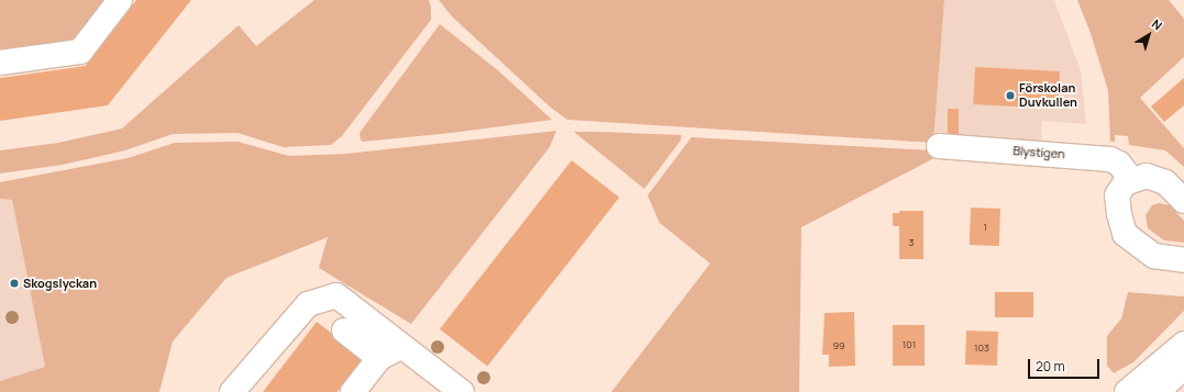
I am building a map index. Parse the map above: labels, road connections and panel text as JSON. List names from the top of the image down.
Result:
{
  "streets": {
    "street": ["Blystigen"]
  },
  "places": ["Förskolan Duvkullen", "Skogslyckan"],
  "house_numbers": [
    "1",
    "3",
    "101",
    "99",
    "103"
  ],
  "scale_bar": "20 m",
  "north": "top right"
}
